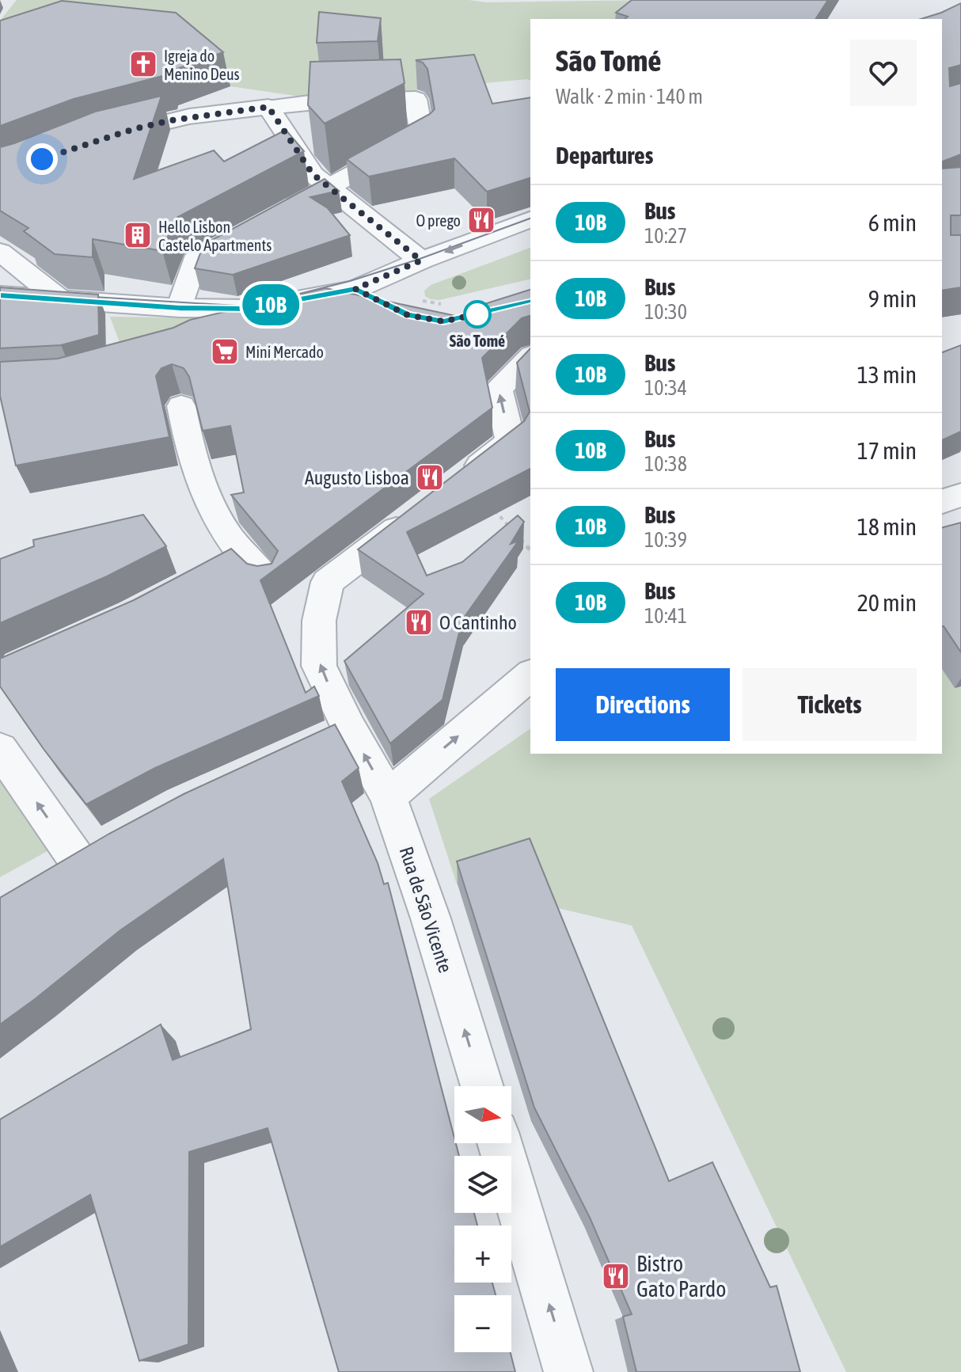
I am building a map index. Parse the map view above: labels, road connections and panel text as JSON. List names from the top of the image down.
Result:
{
  "streets": {
    "street": ["Rua de São Vicente"]
  },
  "one_way": ["Rua de São Vicente"],
  "places": {
    "church": ["Igreja do Menino Deus"],
    "restaurant": [
      "O prego",
      "Augusto Lisboa",
      "O Cantinho",
      "Bistro Gato Pardo"
    ],
    "building": ["Hello Lisbon Castelo Apartments"],
    "other": ["São Tomé"],
    "supermarket": ["Mini Mercado"]
  },
  "lines": ["bus line 10B"],
  "north": "right",
  "page": {
    "on_map": "10B",
    "heading": [
      ["São Tomé", "Walk · 2 min · 140 m"],
      "Departures"
    ],
    "list": [
      {
        "mark": "10B",
        "name": "Bus",
        "note": "10:27",
        "value": "6 min"
      },
      {
        "mark": "10B",
        "name": "Bus",
        "note": "10:30",
        "value": "9 min"
      },
      {
        "mark": "10B",
        "name": "Bus",
        "note": "10:34",
        "value": "13 min"
      },
      {
        "mark": "10B",
        "name": "Bus",
        "note": "10:38",
        "value": "17 min"
      },
      {
        "mark": "10B",
        "name": "Bus",
        "note": "10:39",
        "value": "18 min"
      },
      {
        "mark": "10B",
        "name": "Bus",
        "note": "10:41",
        "value": "20 min"
      }
    ],
    "buttons": ["Directions", "Tickets"],
    "map_buttons": ["+", "−"]
  }
}
